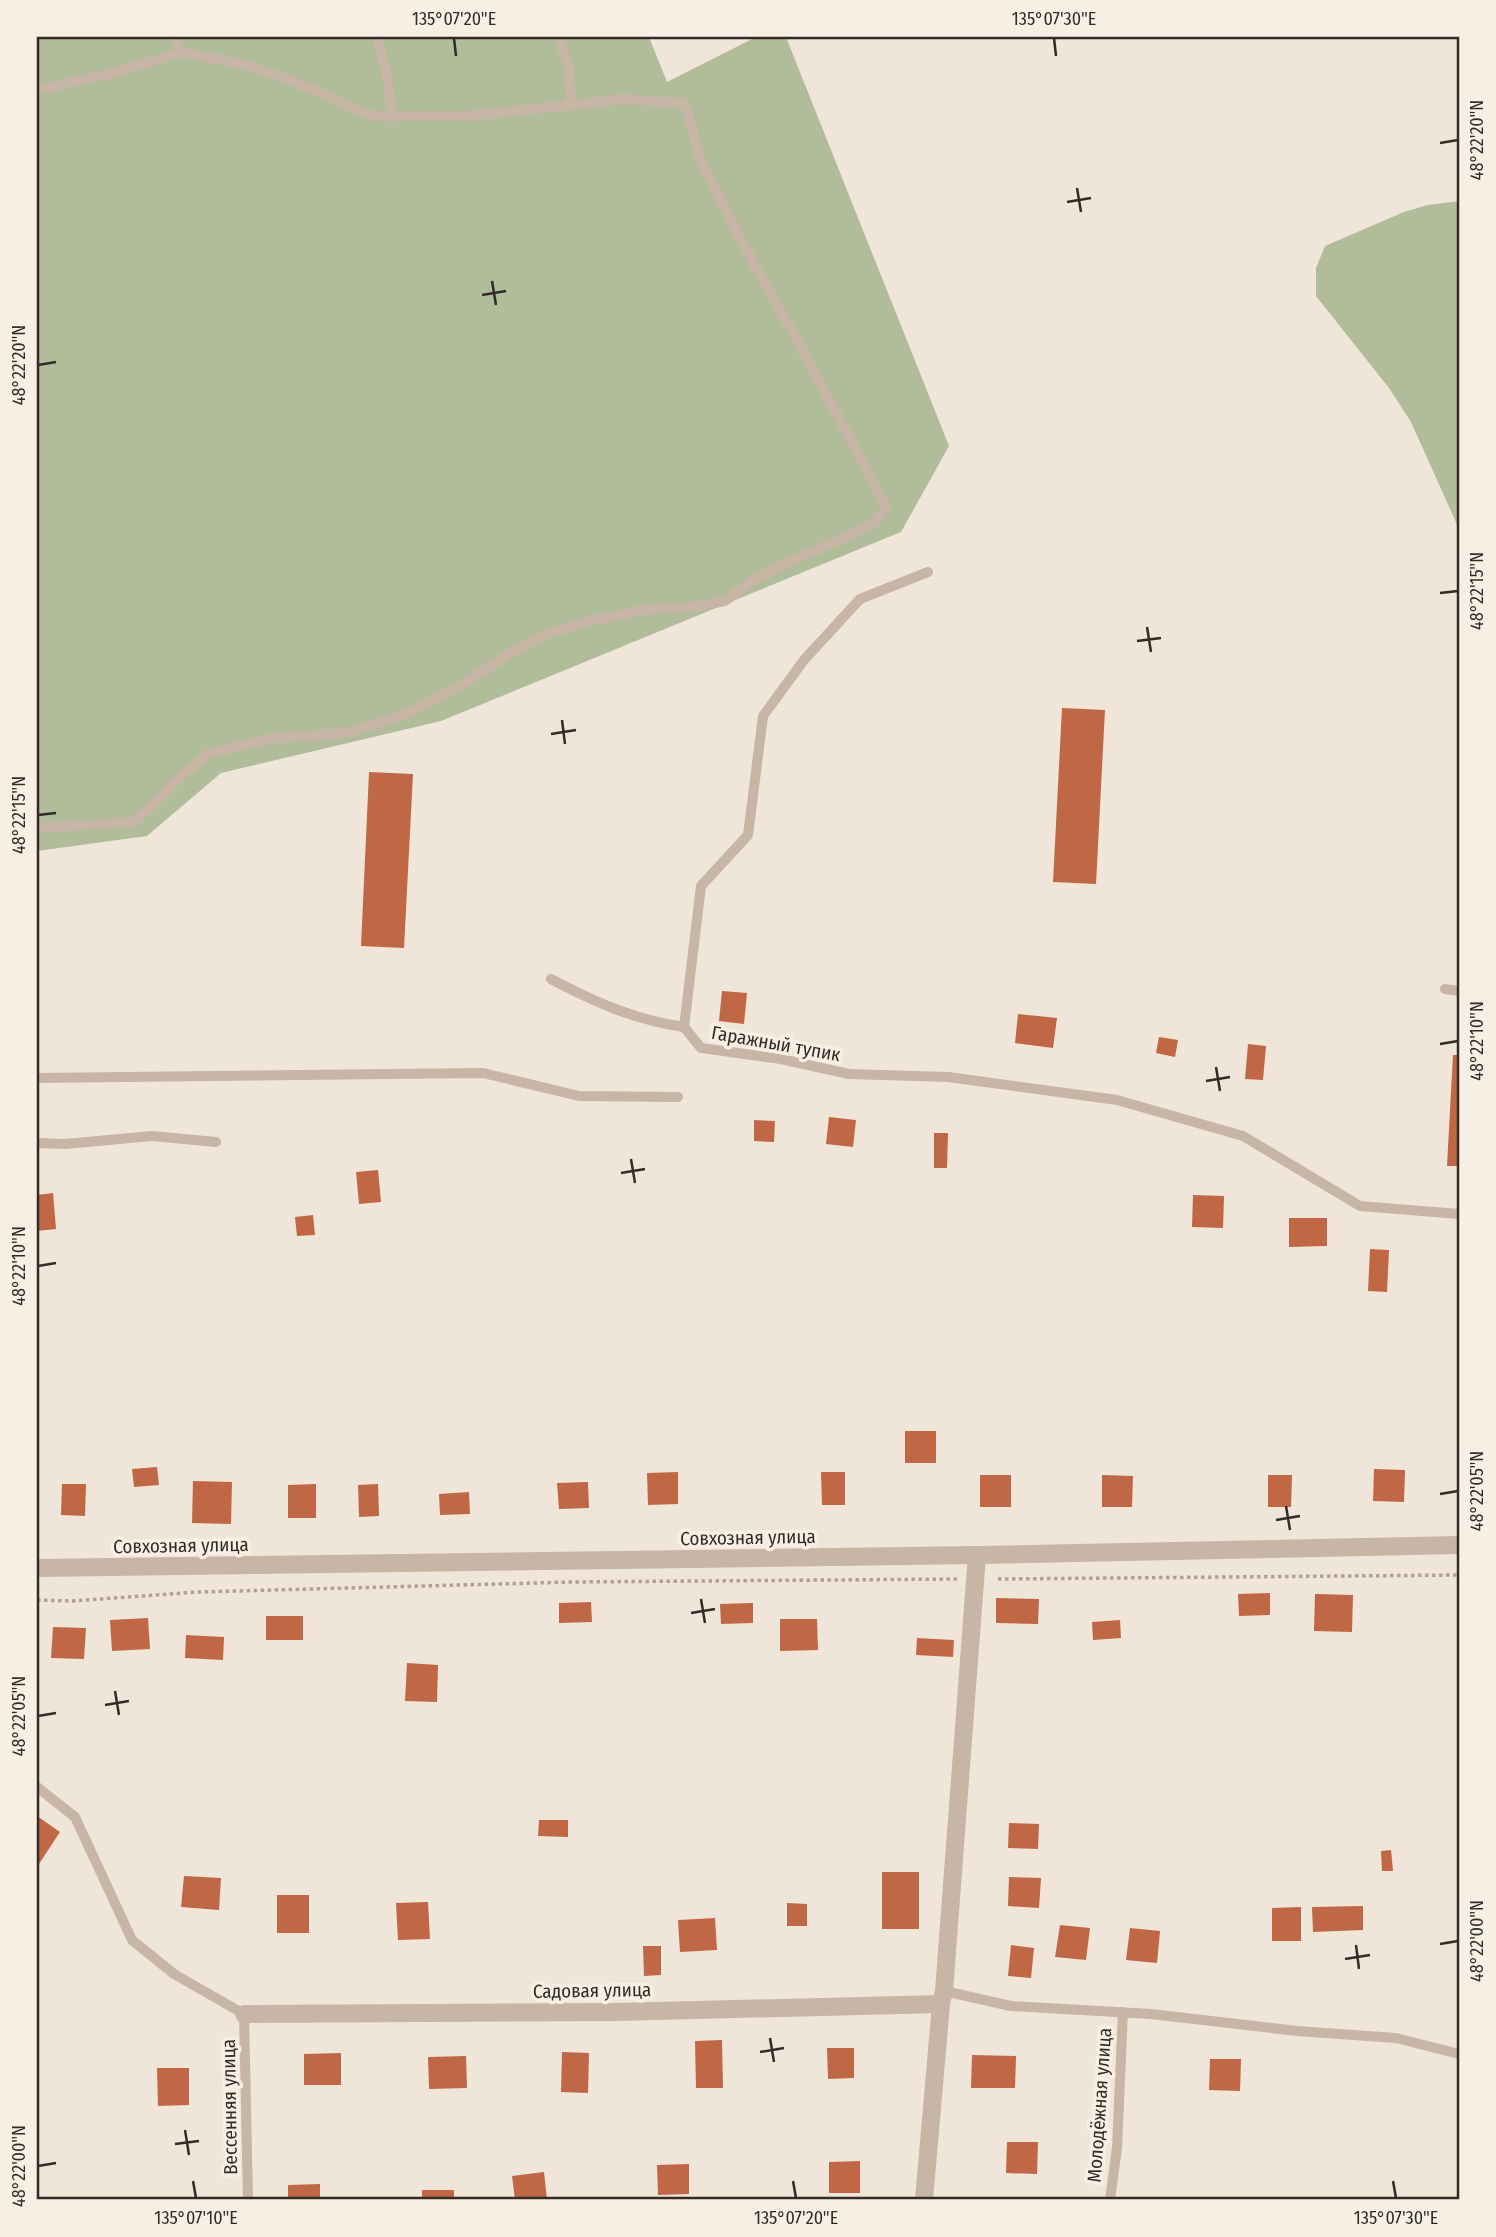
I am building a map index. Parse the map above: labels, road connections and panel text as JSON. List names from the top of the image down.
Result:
{
  "streets": {
    "street": ["Совхозная улица", "Садовая улица"],
    "lane": ["Гаражный тупик", "Молодёжная улица", "Вессенняя улица"]
  },
  "crossings": [
    ["Садовая улица", "Вессенняя улица"]
  ],
  "coordinates": [
    "135°07'20\"E",
    "135°07'30\"E",
    "48°22'20\"N",
    "48°22'15\"N",
    "48°22'10\"N",
    "48°22'05\"N",
    "48°22'00\"N",
    "135°07'10\"E"
  ]
}
